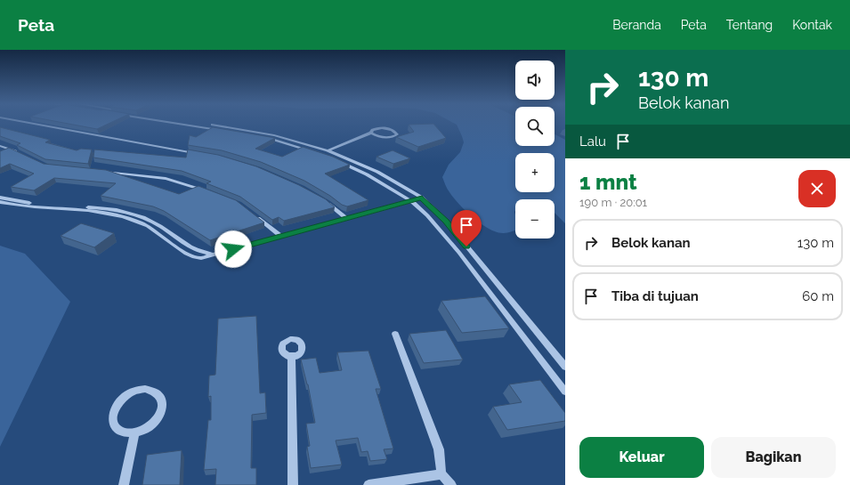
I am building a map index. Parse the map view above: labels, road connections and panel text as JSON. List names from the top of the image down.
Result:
{
  "page": {
    "header": "Peta",
    "nav": [
      "Beranda",
      "Peta",
      "Tentang",
      "Kontak"
    ],
    "turn": ["130 m", "Belok kanan"],
    "map_buttons": ["+", "−"],
    "then": "Lalu",
    "heading": ["1 mnt", "190 m · 20:01"],
    "list": [
      {
        "name": "Belok kanan",
        "value": "130 m"
      },
      {
        "name": "Tiba di tujuan",
        "value": "60 m"
      }
    ],
    "buttons": ["Keluar", "Bagikan"]
  }
}
